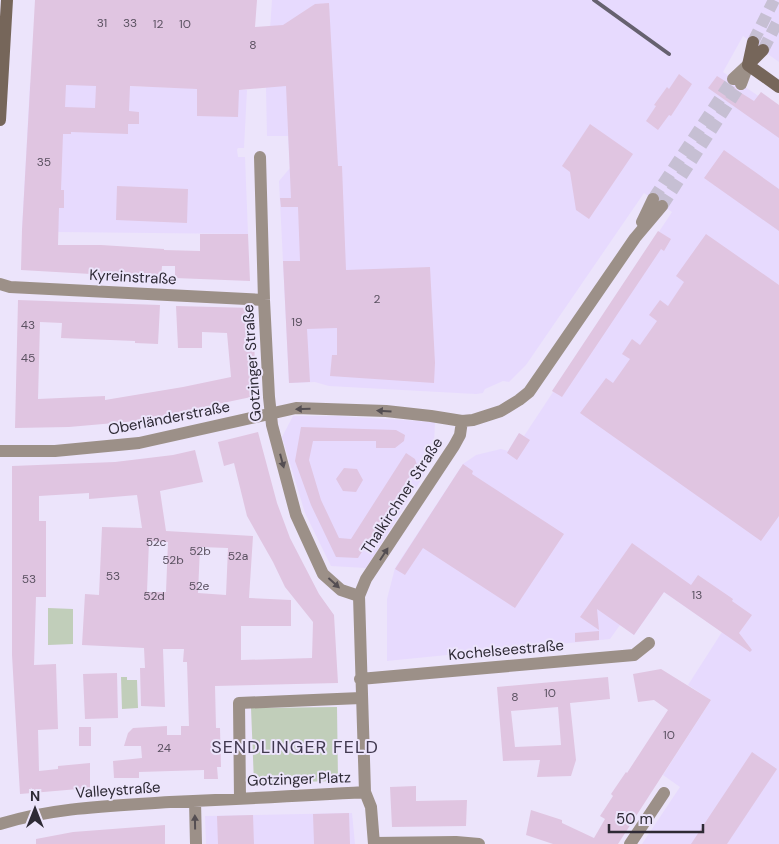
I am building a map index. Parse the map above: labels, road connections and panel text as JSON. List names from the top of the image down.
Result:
{
  "streets": {
    "street": [
      "Kyreinstraße",
      "Gotzinger Straße",
      "Oberländerstraße",
      "Thalkirchner Straße",
      "Kochelseestraße",
      "Gotzinger Platz",
      "Valleystraße"
    ]
  },
  "crossings": [
    ["Kyreinstraße", "Gotzinger Straße"],
    ["Gotzinger Straße", "Oberländerstraße"],
    ["Gotzinger Straße", "Thalkirchner Straße"],
    ["Oberländerstraße", "Thalkirchner Straße"],
    ["Thalkirchner Straße", "Kochelseestraße"],
    ["Thalkirchner Straße", "Gotzinger Platz"],
    ["Gotzinger Platz", "Valleystraße"]
  ],
  "one_way": ["Gotzinger Straße", "Oberländerstraße", "Thalkirchner Straße"],
  "districts": ["SENDLINGER FELD"],
  "house_numbers": [
    "31",
    "33",
    "12",
    "10",
    "8",
    "35",
    "2",
    "19",
    "43",
    "45",
    "52c",
    "52b",
    "52a",
    "52b",
    "53",
    "53",
    "52e",
    "13",
    "52d",
    "10",
    "8",
    "10",
    "24"
  ],
  "scale_bar": "50 m",
  "north": "top"
}
